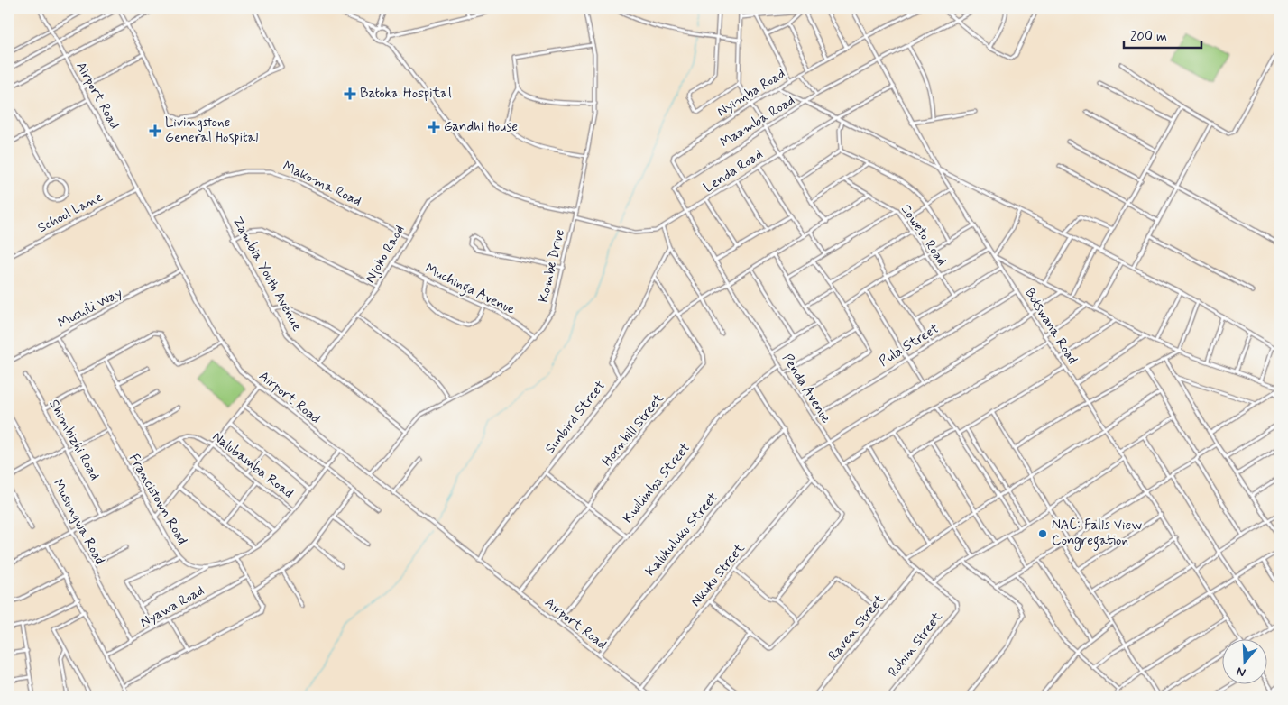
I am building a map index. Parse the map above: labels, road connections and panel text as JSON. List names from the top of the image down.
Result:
{
  "streets": {
    "street": [
      "Nyimba Road",
      "Airport Road",
      "Maamba Road",
      "Lenda Road",
      "Makoma Road",
      "School Lane",
      "Soweto Road",
      "Njoko Raod",
      "Kombe Drive",
      "Zambia Youth Avenue",
      "Muchinga Avenue",
      "Mushili Way",
      "Botswana Road",
      "Pula Street",
      "Penda Avenue",
      "Sunbird Street",
      "Hornbill Street",
      "Shimbizhi Road",
      "Nalubamba Road",
      "Kwilimba Street",
      "Francistown Road",
      "Musungwa Road",
      "Kalukuluku Street",
      "Nkuku Street",
      "Nyawa Road",
      "Raven Street",
      "Robin Street"
    ]
  },
  "crossings": [
    ["Nyimba Road", "Maamba Road"],
    ["Nyimba Road", "Botswana Road"],
    ["Airport Road", "Makoma Road"],
    ["Airport Road", "School Lane"],
    ["Airport Road", "Kombe Drive"],
    ["Airport Road", "Mushili Way"],
    ["Airport Road", "Sunbird Street"],
    ["Airport Road", "Hornbill Street"],
    ["Airport Road", "Kwilimba Street"],
    ["Airport Road", "Kalukuluku Street"],
    ["Airport Road", "Nkuku Street"],
    ["Maamba Road", "Botswana Road"],
    ["Lenda Road", "Kombe Drive"],
    ["Lenda Road", "Botswana Road"],
    ["Lenda Road", "Penda Avenue"],
    ["Makoma Road", "Njoko Raod"],
    ["Makoma Road", "Zambia Youth Avenue"],
    ["Njoko Raod", "Zambia Youth Avenue"],
    ["Njoko Raod", "Muchinga Avenue"],
    ["Kombe Drive", "Zambia Youth Avenue"],
    ["Kombe Drive", "Muchinga Avenue"],
    ["Mushili Way", "Francistown Road"],
    ["Botswana Road", "Pula Street"],
    ["Pula Street", "Penda Avenue"],
    ["Penda Avenue", "Kwilimba Street"],
    ["Penda Avenue", "Raven Street"],
    ["Penda Avenue", "Robin Street"],
    ["Sunbird Street", "Hornbill Street"],
    ["Musungwa Road", "Nyawa Road"],
    ["Raven Street", "Robin Street"]
  ],
  "places": {
    "health": ["Batoka Hospital", "Gandhi House", "Livingstone General Hospital"],
    "other": ["NAC: Falls View Congregation"]
  },
  "scale_bar": "200 m",
  "north": "bottom"
}
